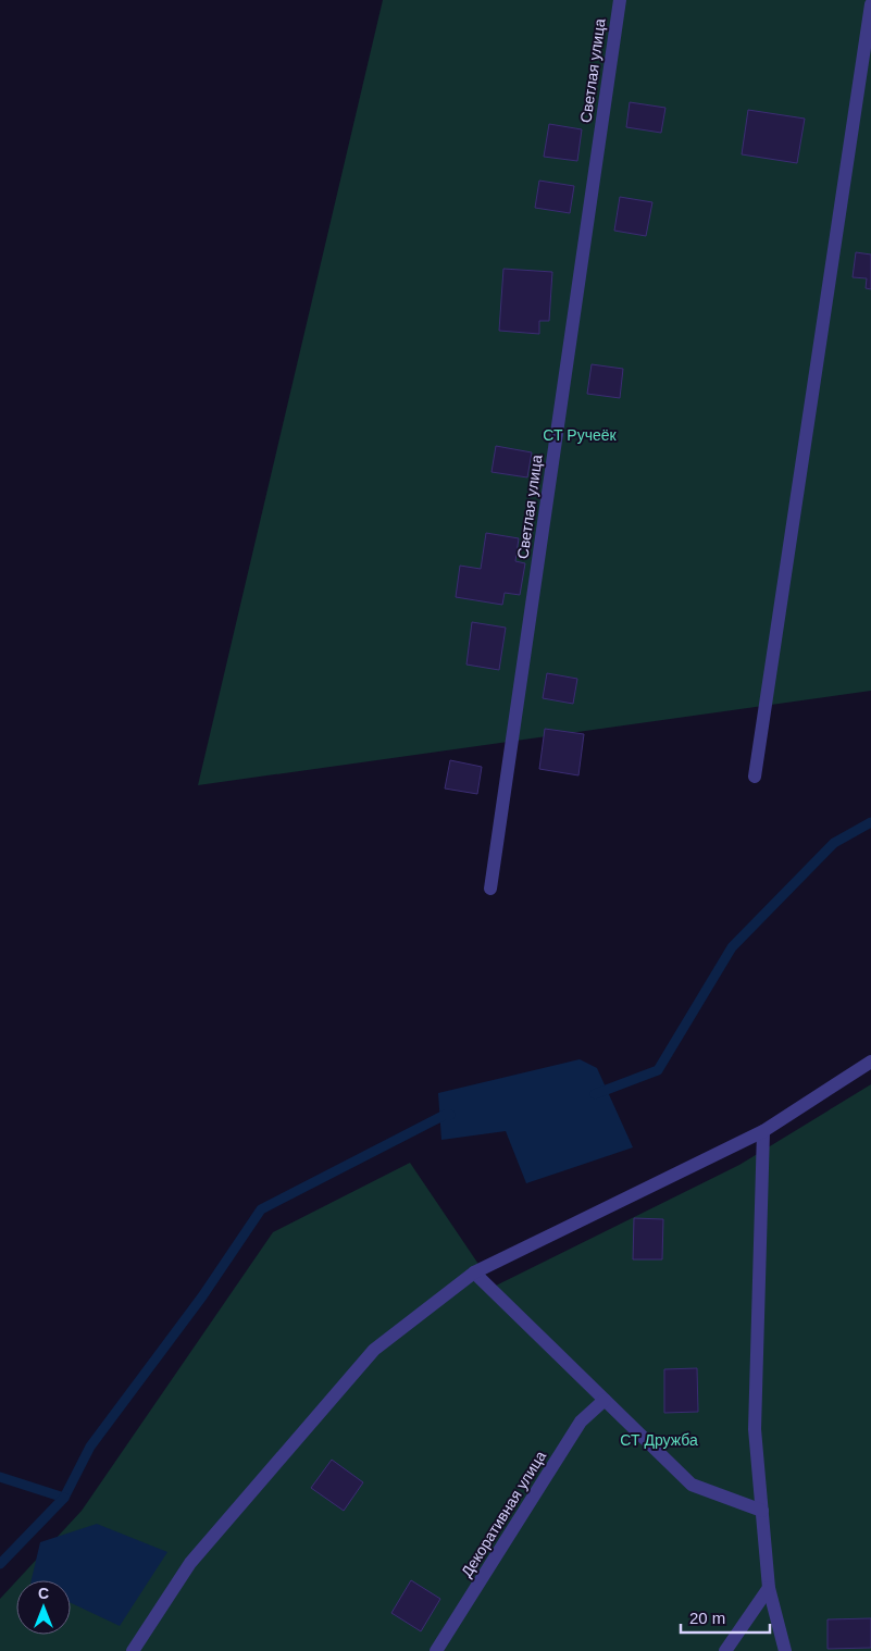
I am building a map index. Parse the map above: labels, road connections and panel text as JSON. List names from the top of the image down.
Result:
{
  "streets": {
    "street": ["Светлая улица", "Декоративная улица"]
  },
  "parks": ["СТ Ручеёк", "СТ Дружба"],
  "scale_bar": "20 m",
  "north": "top"
}
